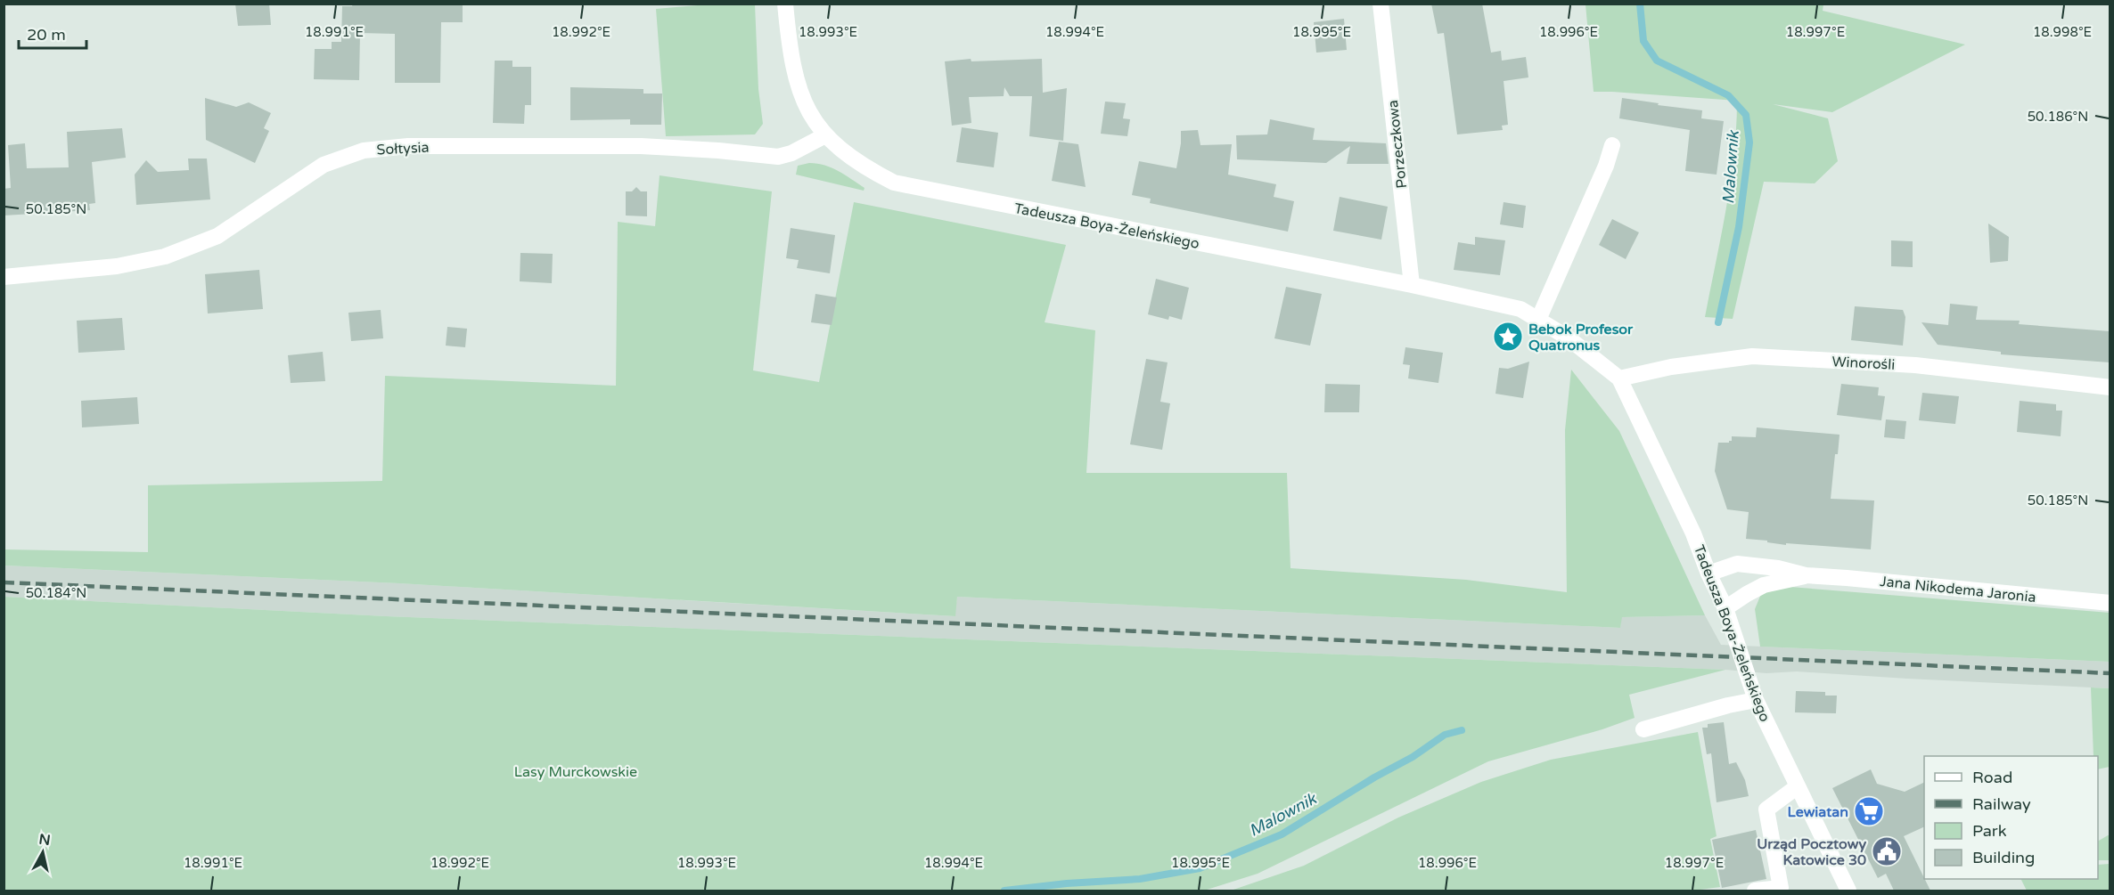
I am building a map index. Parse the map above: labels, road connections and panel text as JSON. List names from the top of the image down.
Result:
{
  "streets": {
    "street": [
      "Porzeczkowa",
      "Sołtysia",
      "Tadeusza Boya-Żeleńskiego",
      "Winorośli",
      "Jana Nikodema Jaronia"
    ]
  },
  "crossings": [
    ["Porzeczkowa", "Tadeusza Boya-Żeleńskiego"],
    ["Sołtysia", "Tadeusza Boya-Żeleńskiego"],
    ["Tadeusza Boya-Żeleńskiego", "Winorośli"],
    ["Tadeusza Boya-Żeleńskiego", "Jana Nikodema Jaronia"]
  ],
  "water": ["Malownik"],
  "parks": ["Lasy Murckowskie"],
  "places": {
    "place": ["Bebok Profesor Quatronus"],
    "supermarket": ["Lewiatan"],
    "public building": ["Urząd Pocztowy Katowice 30"]
  },
  "legend": [
    "Road",
    "Railway",
    "Park",
    "Building"
  ],
  "scale_bar": "20 m",
  "north": "top",
  "coordinates": [
    "18.991°E",
    "18.992°E",
    "18.993°E",
    "18.994°E",
    "18.995°E",
    "18.996°E",
    "18.997°E",
    "18.998°E",
    "50.186°N",
    "50.185°N",
    "50.184°N"
  ]
}
